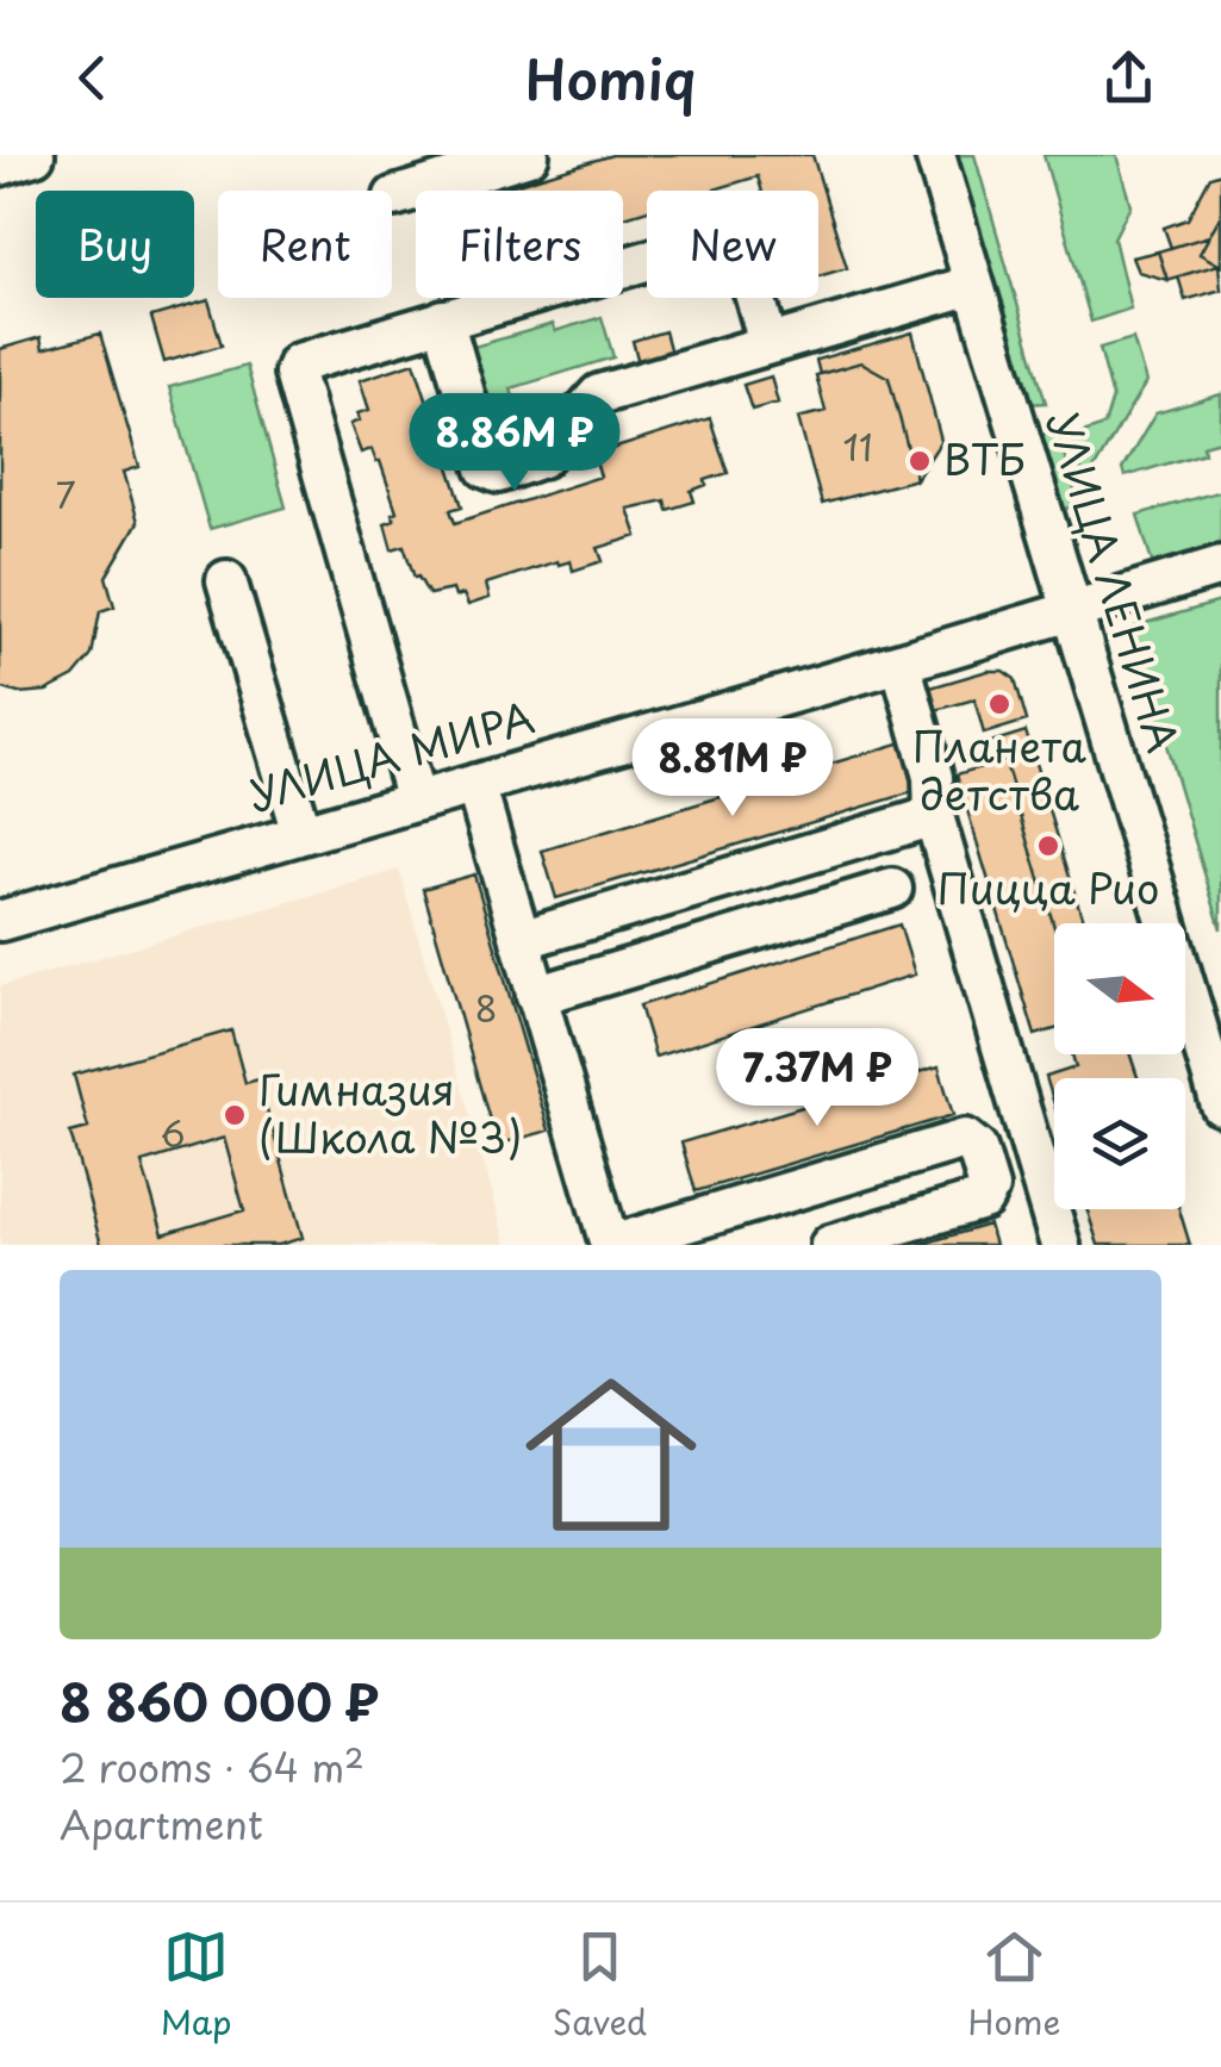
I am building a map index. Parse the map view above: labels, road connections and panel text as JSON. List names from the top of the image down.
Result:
{
  "streets": {
    "street": ["УЛИЦА ЛЕНИНА", "УЛИЦА МИРА"]
  },
  "crossings": [
    ["УЛИЦА ЛЕНИНА", "УЛИЦА МИРА"]
  ],
  "places": [
    "ВТБ",
    "Планета детства",
    "Пицца Рио",
    "Гимназия (Школа №3)"
  ],
  "house_numbers": [
    "11",
    "7",
    "8",
    "6"
  ],
  "north": "right",
  "page": {
    "header": "Homiq",
    "chip": [
      "Buy",
      "Rent",
      "Filters",
      "New"
    ],
    "price": ["8.86M ₽", "8.81M ₽", "7.37M ₽"],
    "list": [
      {
        "name": "8 860 000 ₽",
        "note": "2 rooms · 64 m² · Apartment"
      }
    ],
    "tabs": ["Map", "Saved", "Home"]
  }
}
